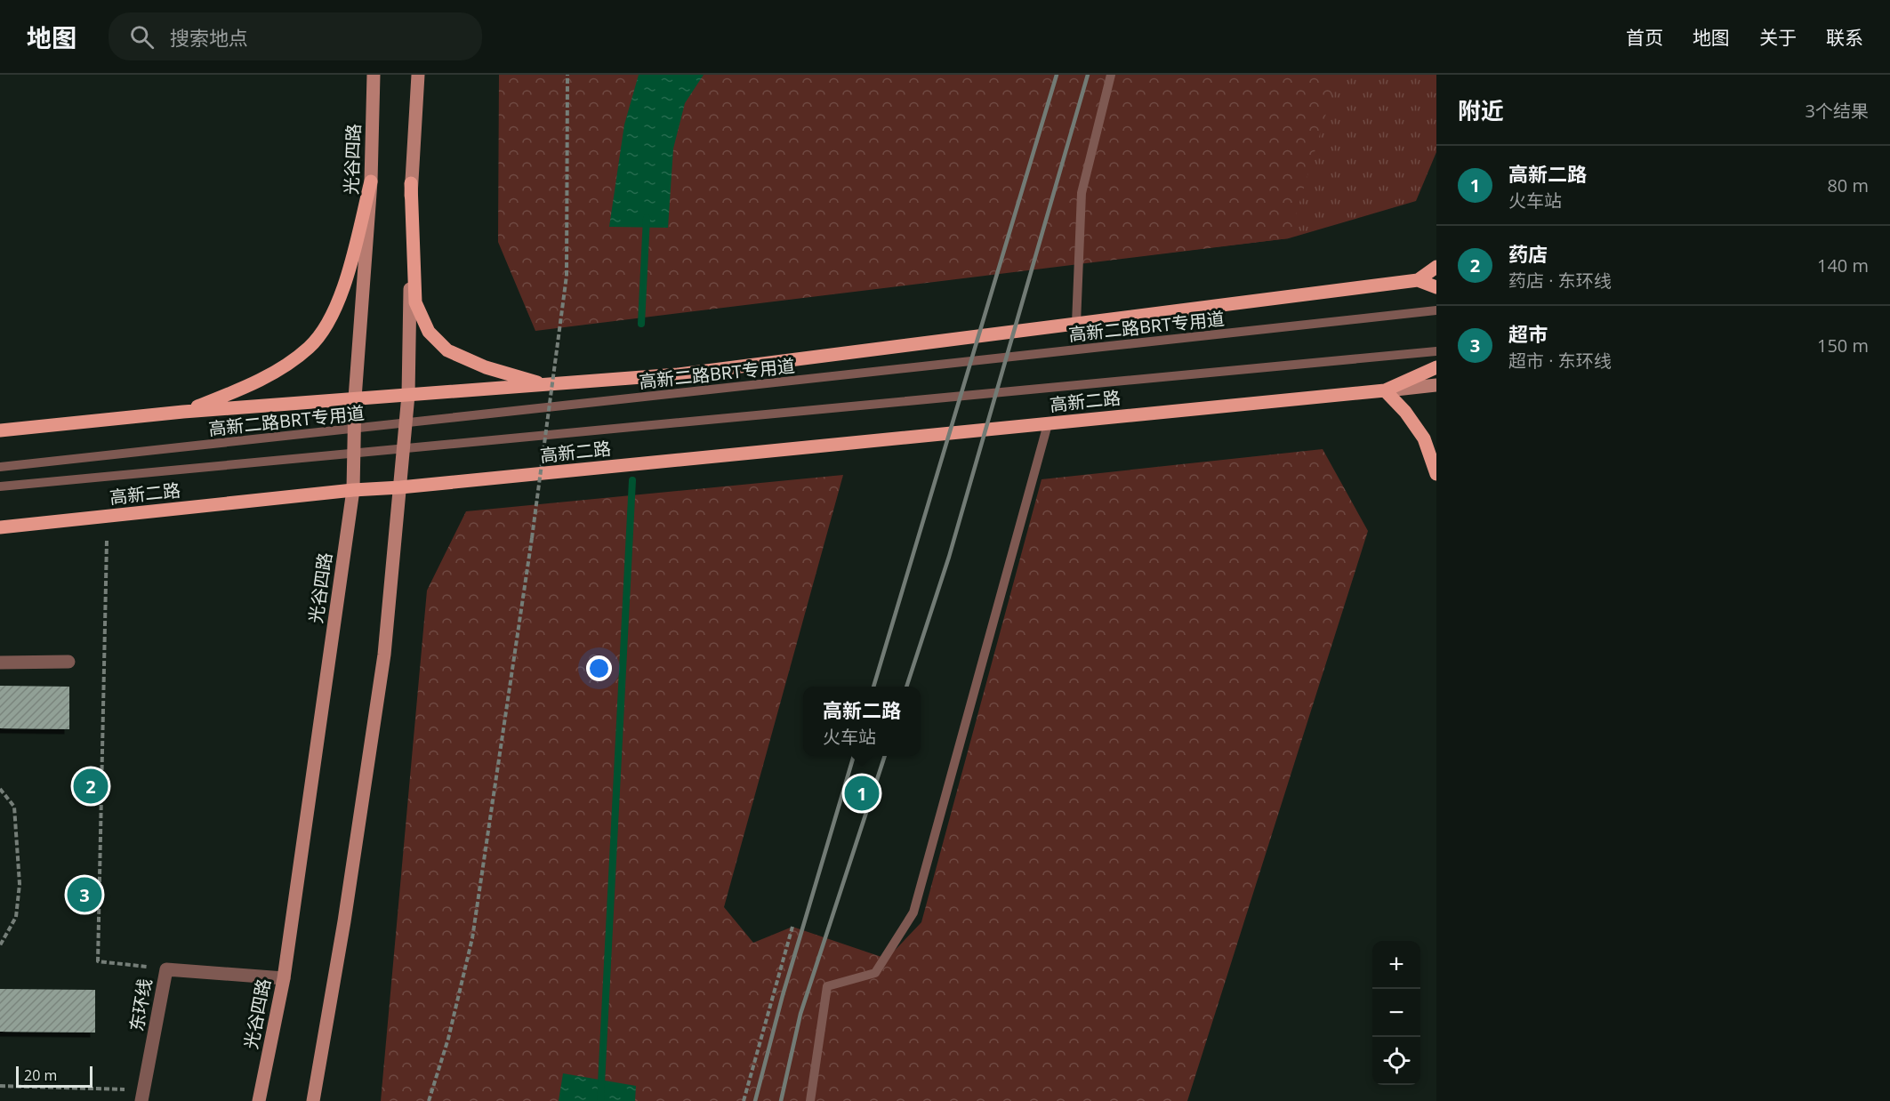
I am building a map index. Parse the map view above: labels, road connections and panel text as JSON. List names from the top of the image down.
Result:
{
  "streets": {
    "main road": ["光谷四路", "高新二路"],
    "street": ["东环线"],
    "lane": ["高新二路BRT专用道"]
  },
  "crossings": [
    ["光谷四路", "高新二路BRT专用道"],
    ["光谷四路", "高新二路"],
    ["光谷四路", "东环线"]
  ],
  "scale_bar": "20 m",
  "page": {
    "header": "地图",
    "search": "搜索地点",
    "nav": [
      "首页",
      "地图",
      "关于",
      "联系"
    ],
    "heading": ["附近", "3个结果"],
    "list": [
      {
        "mark": "1",
        "name": "高新二路",
        "note": "火车站",
        "value": "80 m"
      },
      {
        "mark": "2",
        "name": "药店",
        "note": "药店 · 东环线",
        "value": "140 m"
      },
      {
        "mark": "3",
        "name": "超市",
        "note": "超市 · 东环线",
        "value": "150 m"
      }
    ],
    "popup": ["高新二路", "火车站"],
    "pins": ["2", "1", "3"],
    "map_buttons": ["+", "−"],
    "scale": "20 m"
  }
}
